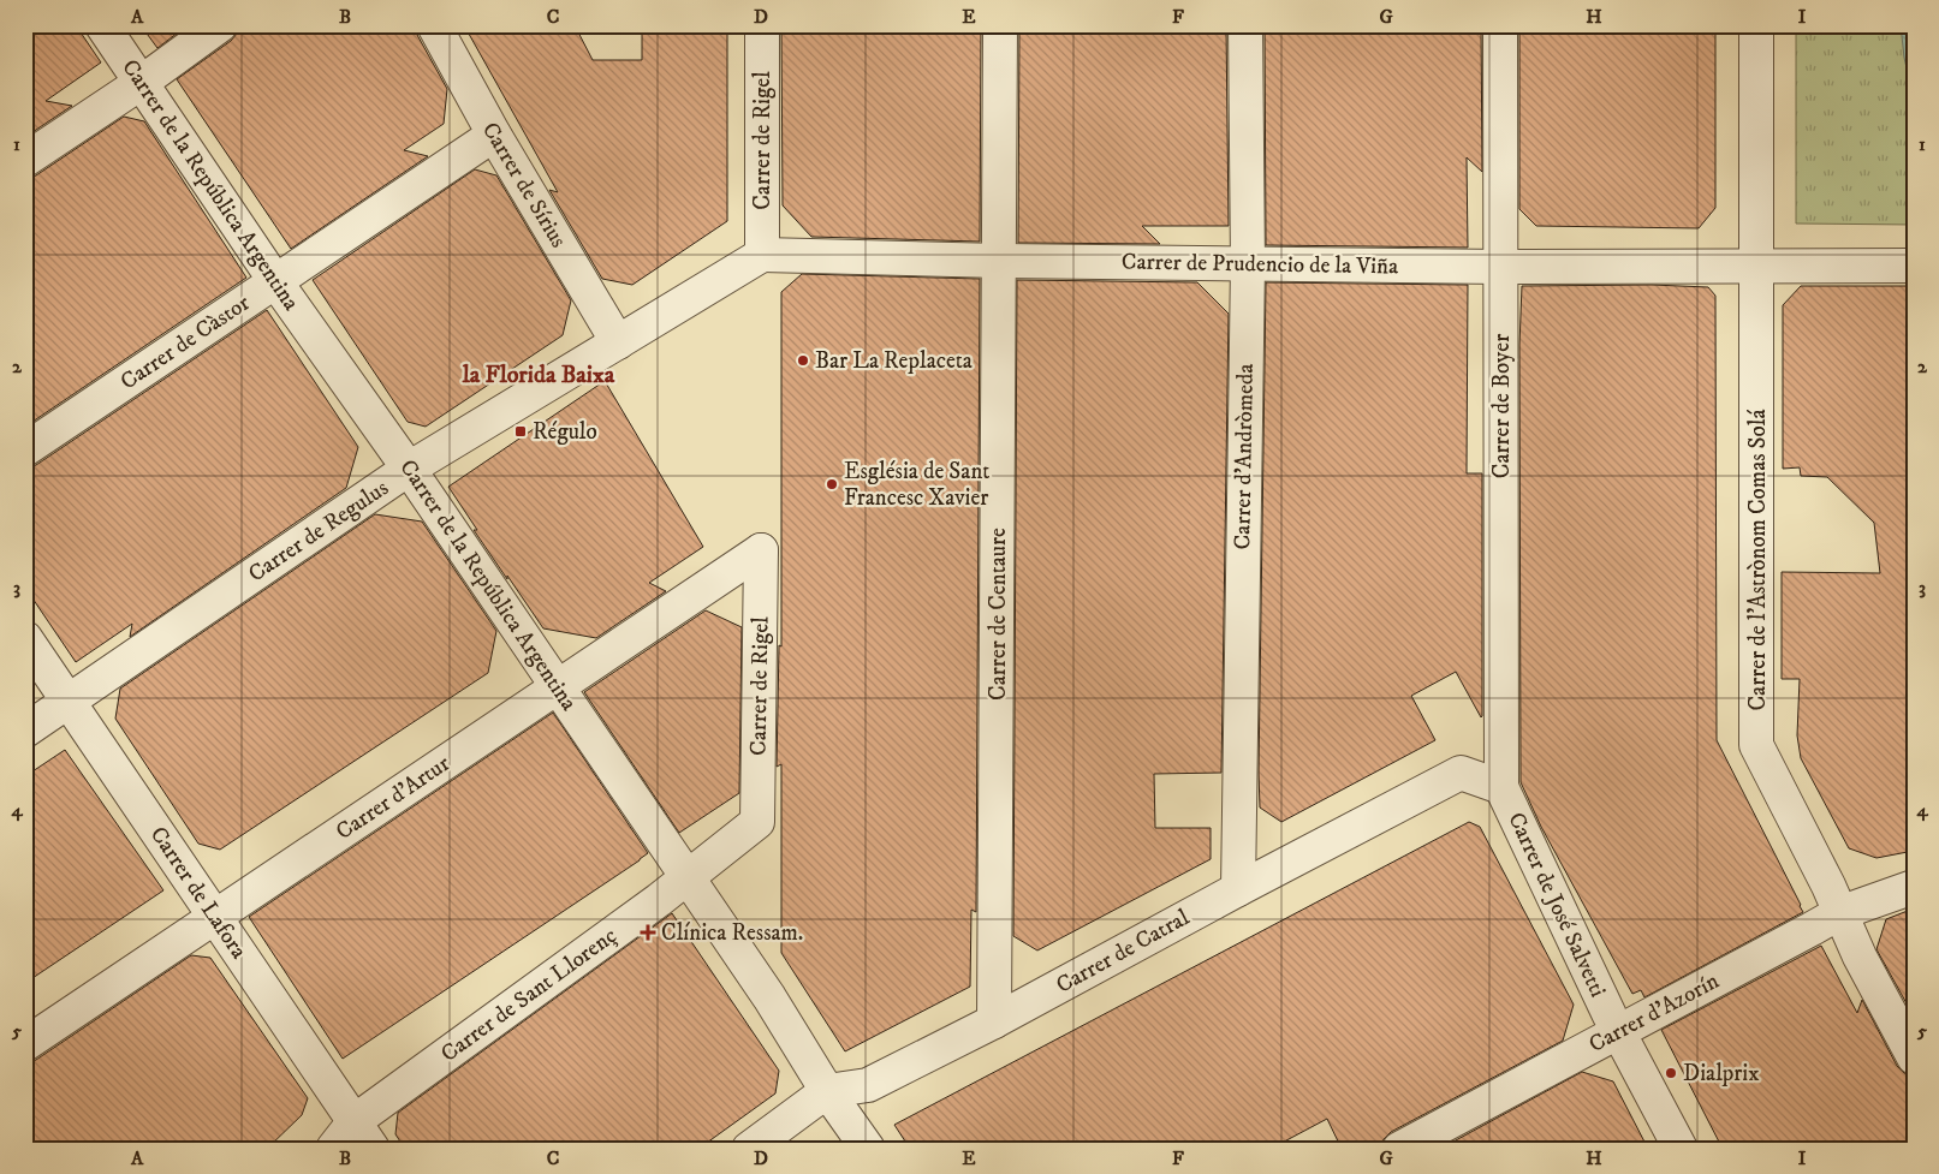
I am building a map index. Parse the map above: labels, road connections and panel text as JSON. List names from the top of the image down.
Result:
{
  "streets": {
    "street": [
      "Carrer de Rigel",
      "Carrer de la República Argentina",
      "Carrer de Sírius",
      "Carrer de Prudencio de la Viña",
      "Carrer de Càstor",
      "Carrer de Boyer",
      "Carrer d'Andròmeda",
      "Carrer de Regulus",
      "Carrer de l'Astrònom Comas Solá",
      "Carrer de Centaure",
      "Carrer d'Artur",
      "Carrer de Lafora",
      "Carrer de José Salvetti",
      "Carrer de Catral",
      "Carrer de Sant Llorenç",
      "Carrer d'Azorín"
    ]
  },
  "crossings": [
    ["Carrer de Rigel", "Carrer de Prudencio de la Viña"],
    ["Carrer de Rigel", "Carrer de Regulus"],
    ["Carrer de Rigel", "Carrer d'Artur"],
    ["Carrer de Rigel", "Carrer de Sant Llorenç"],
    ["Carrer de la República Argentina", "Carrer de Càstor"],
    ["Carrer de la República Argentina", "Carrer de Regulus"],
    ["Carrer de la República Argentina", "Carrer d'Artur"],
    ["Carrer de la República Argentina", "Carrer de Catral"],
    ["Carrer de la República Argentina", "Carrer de Sant Llorenç"],
    ["Carrer de Sírius", "Carrer de Càstor"],
    ["Carrer de Sírius", "Carrer de Regulus"],
    ["Carrer de Prudencio de la Viña", "Carrer de Boyer"],
    ["Carrer de Prudencio de la Viña", "Carrer d'Andròmeda"],
    ["Carrer de Prudencio de la Viña", "Carrer de Regulus"],
    ["Carrer de Prudencio de la Viña", "Carrer de l'Astrònom Comas Solá"],
    ["Carrer de Prudencio de la Viña", "Carrer de Centaure"],
    ["Carrer de Boyer", "Carrer de José Salvetti"],
    ["Carrer de Boyer", "Carrer de Catral"],
    ["Carrer d'Andròmeda", "Carrer de Catral"],
    ["Carrer de Regulus", "Carrer de Lafora"],
    ["Carrer de l'Astrònom Comas Solá", "Carrer d'Azorín"],
    ["Carrer de Centaure", "Carrer de Catral"],
    ["Carrer d'Artur", "Carrer de Lafora"],
    ["Carrer de Lafora", "Carrer de Sant Llorenç"],
    ["Carrer de José Salvetti", "Carrer de Catral"],
    ["Carrer de José Salvetti", "Carrer d'Azorín"]
  ],
  "districts": ["la Florida Baixa"],
  "places": {
    "other": ["Bar La Replaceta", "Església de Sant Francesc Xavier", "Dialprix"],
    "transit": ["Régulo"],
    "health": ["Clínica Ressam."]
  },
  "grid": {
    "columns": [
      "A",
      "B",
      "C",
      "D",
      "E",
      "F",
      "G",
      "H",
      "I"
    ],
    "rows": [
      "1",
      "2",
      "3",
      "4",
      "5"
    ]
  }
}
